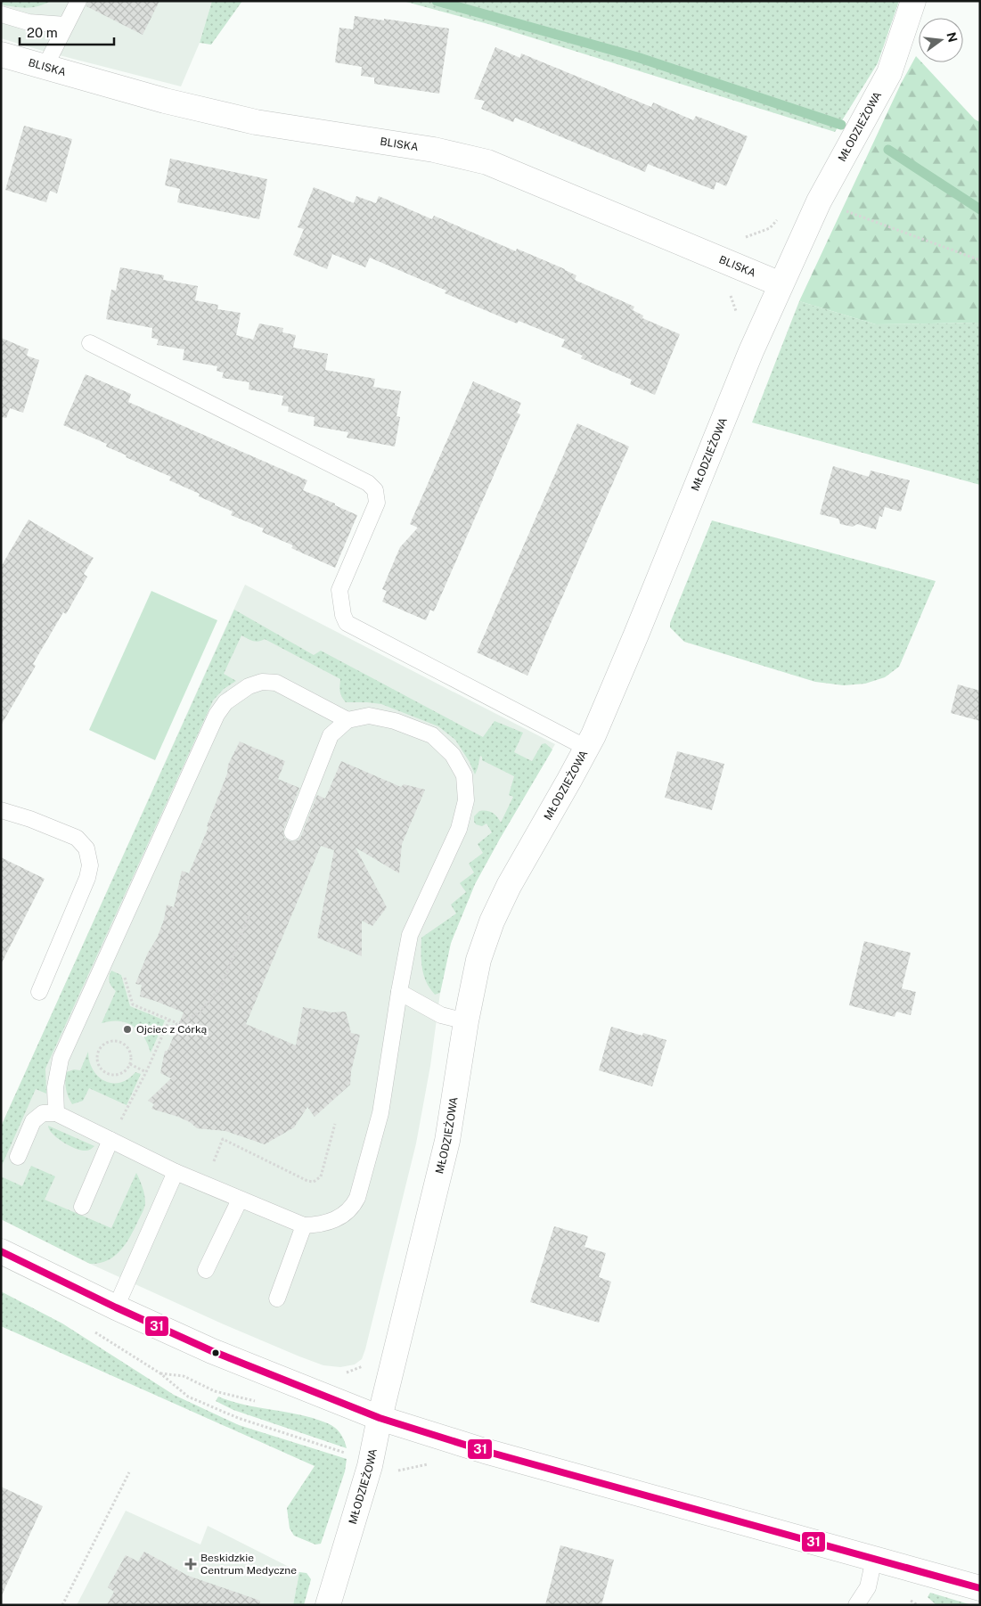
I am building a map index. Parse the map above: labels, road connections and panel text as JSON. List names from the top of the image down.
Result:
{
  "streets": {
    "street": ["BLISKA", "MŁODZIEŻOWA"]
  },
  "crossings": [
    ["BLISKA", "MŁODZIEŻOWA"]
  ],
  "places": {
    "other": ["Ojciec z Córką"],
    "health": ["Beskidzkie Centrum Medyczne"]
  },
  "lines": ["transit line 31"],
  "scale_bar": "20 m",
  "north": "right"
}
